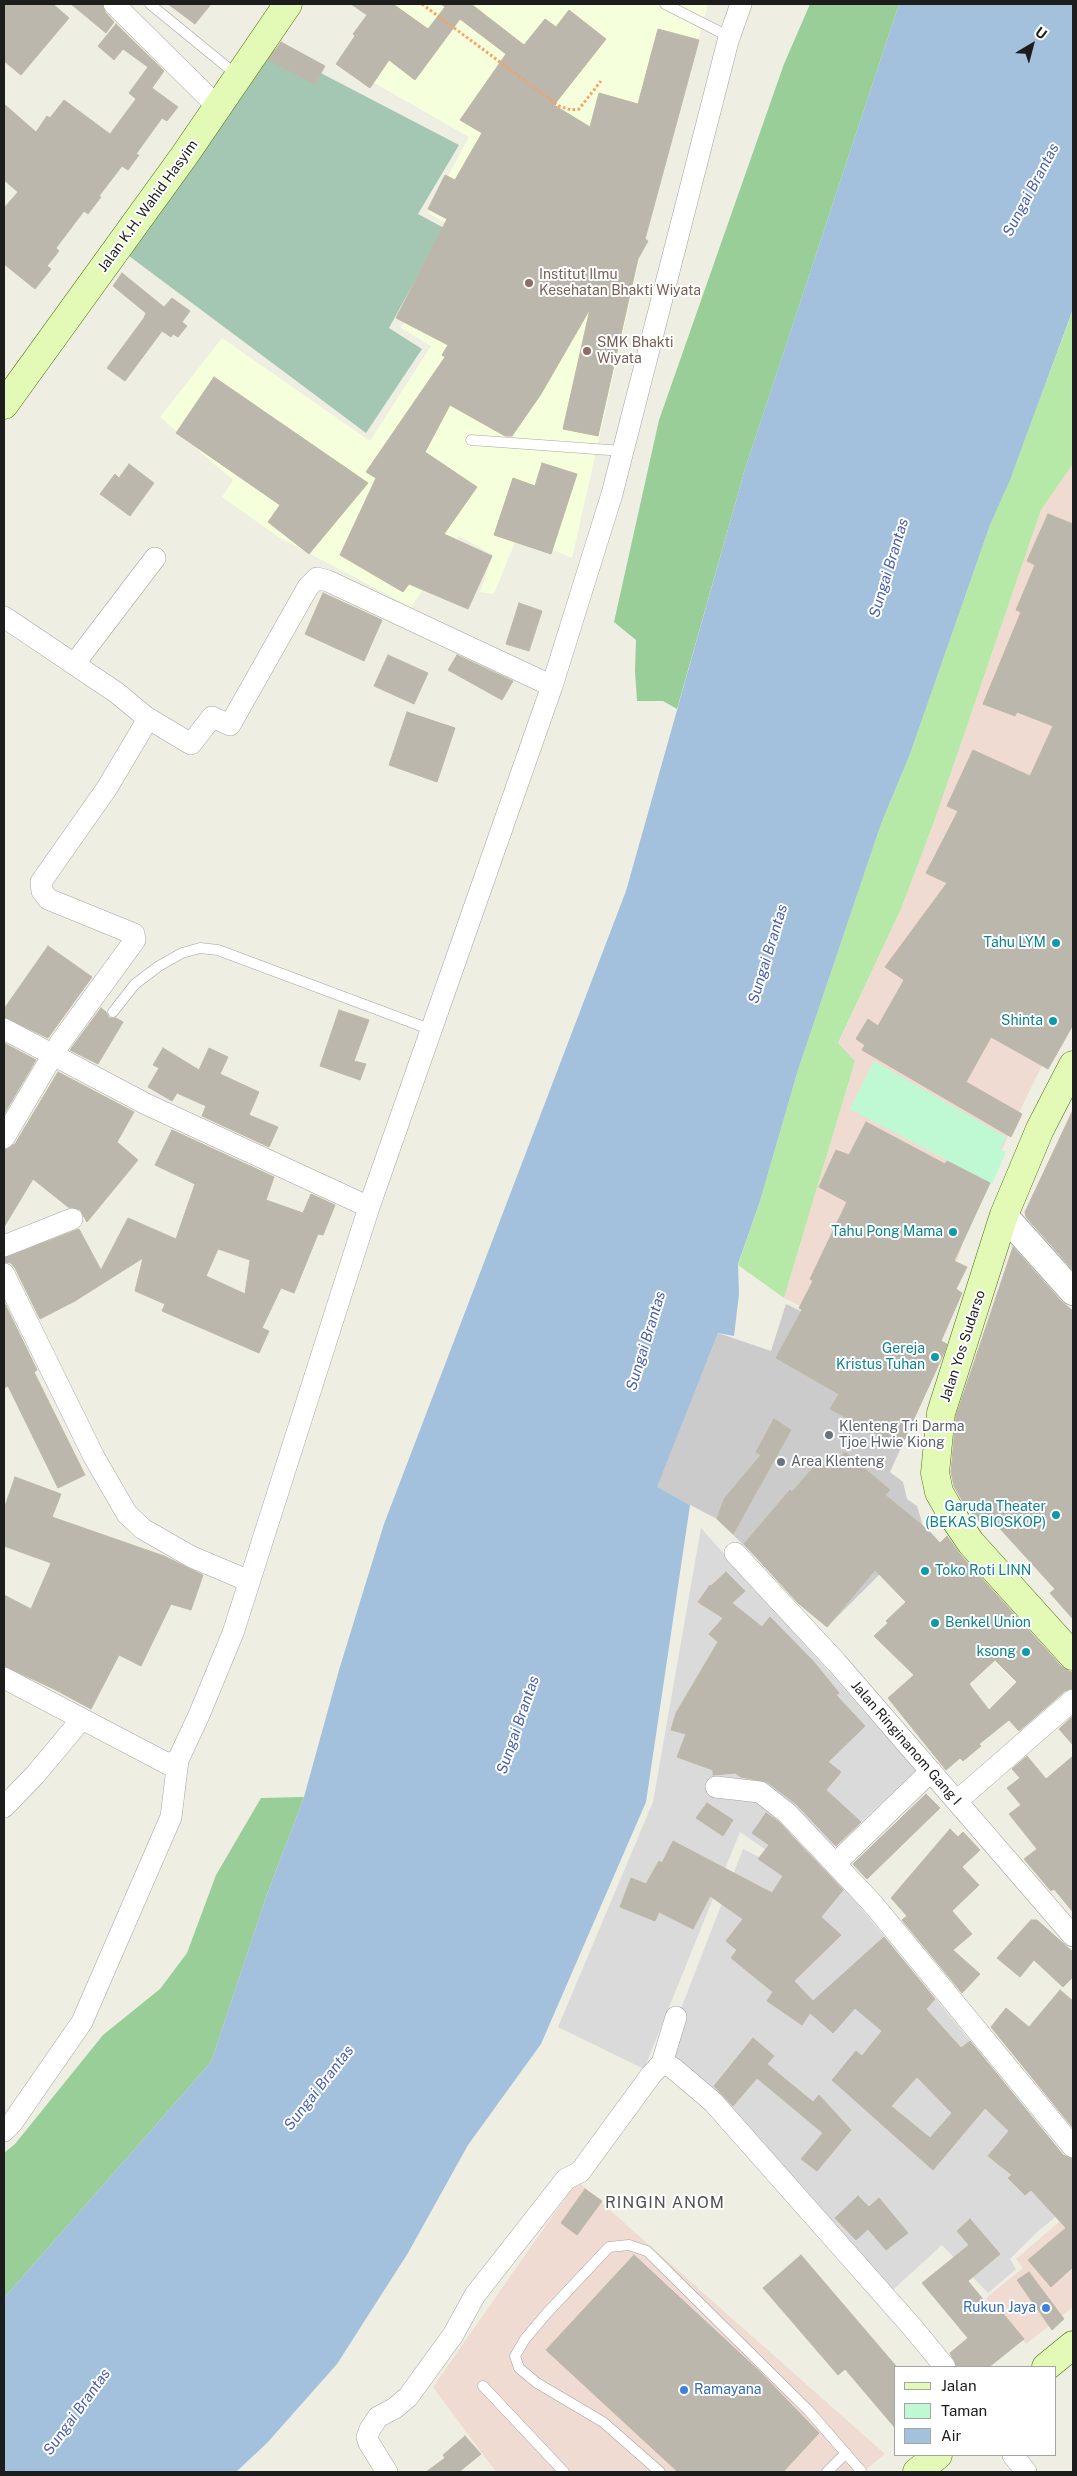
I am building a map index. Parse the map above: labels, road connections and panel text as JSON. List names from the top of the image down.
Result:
{
  "streets": {
    "main road": ["Jalan K.H. Wahid Hasyim", "Jalan Yos Sudarso"],
    "street": ["Jalan Ringinanom Gang I"]
  },
  "districts": ["RINGIN ANOM"],
  "water": ["Sungai Brantas"],
  "places": [
    "Institut Ilmu Kesehatan Bhakti Wiyata",
    "SMK Bhakti Wiyata",
    "Tahu LYM",
    "Shinta",
    "Tahu Pong Mama",
    "Gereja Kristus Tuhan",
    "Klenteng Tri Darma Tjoe Hwie Kiong",
    "Area Klenteng",
    "Garuda Theater (BEKAS BIOSKOP)",
    "Toko Roti LINN",
    "Benkel Union",
    "ksong",
    "Rukun Jaya",
    "Ramayana"
  ],
  "legend": ["Jalan", "Taman", "Air"],
  "north": "top right"
}
